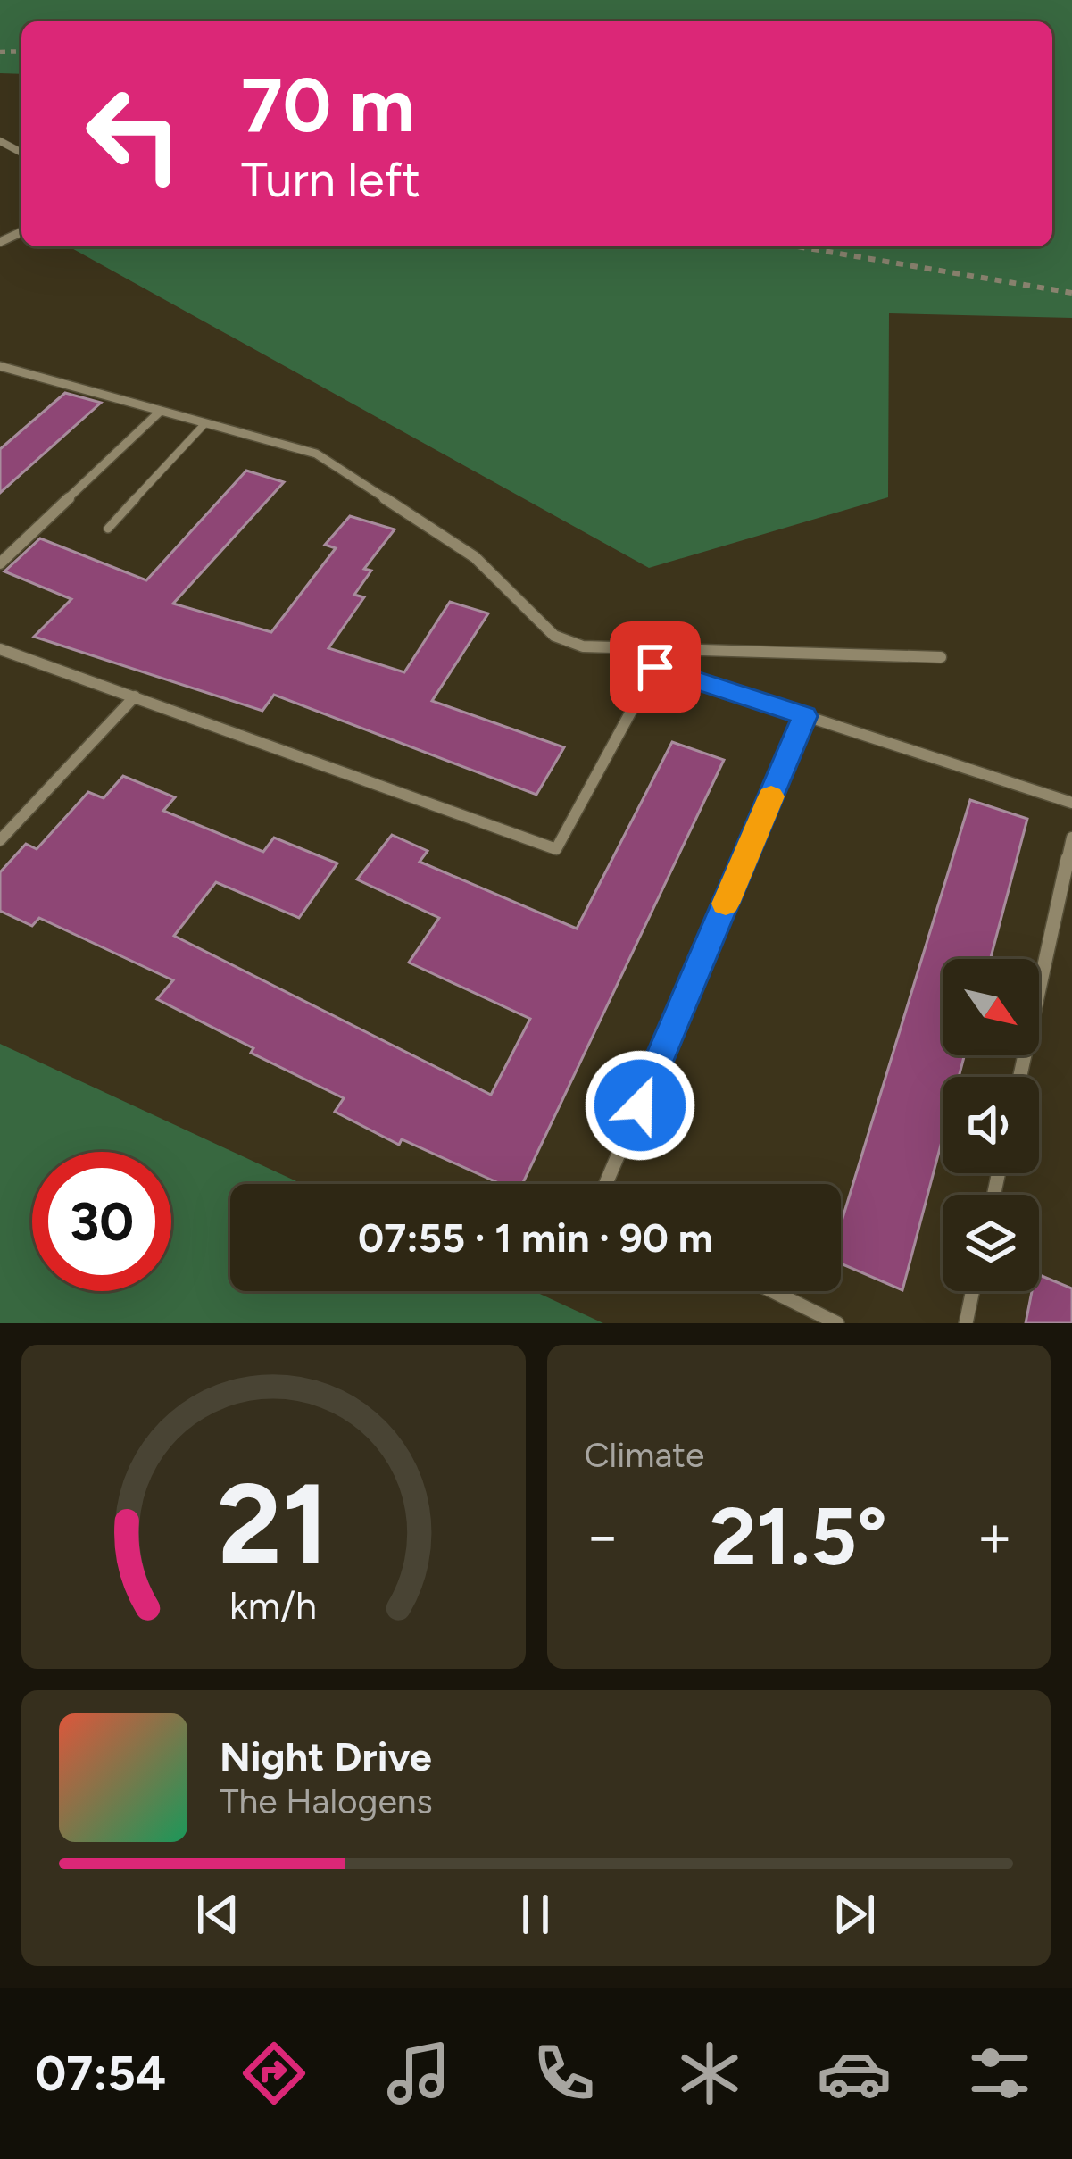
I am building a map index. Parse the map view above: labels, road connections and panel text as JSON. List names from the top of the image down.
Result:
{
  "north": "bottom right",
  "page": {
    "turn": ["70 m", "Turn left"],
    "limit": "30",
    "trip": "07:55 · 1 min · 90 m",
    "tile": "Climate",
    "heat": ["−", "21.5°", "+"],
    "song": ["Night Drive", "The Halogens"],
    "tabs": "07:54",
    "gauge": ["21", "km/h"]
  }
}
